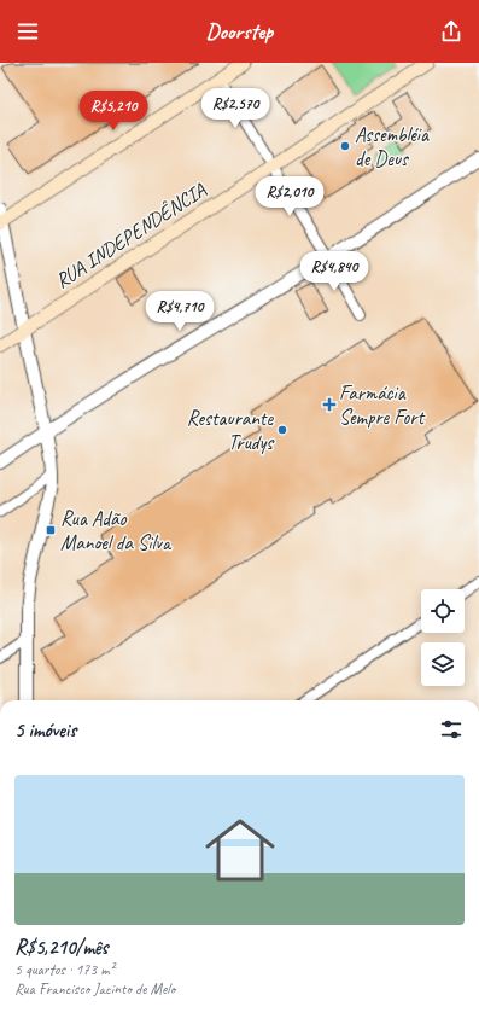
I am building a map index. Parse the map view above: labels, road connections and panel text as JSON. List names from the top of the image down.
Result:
{
  "streets": {
    "main road": ["RUA INDEPENDÊNCIA"]
  },
  "places": {
    "other": ["Assembléia de Deus", "Restaurante Trudys"],
    "health": ["Farmácia Sempre Fort"],
    "transit": ["Rua Adão Manoel da Silva"]
  },
  "page": {
    "header": "Doorstep",
    "price": [
      "R$2,570",
      "R$5,210",
      "R$2,010",
      "R$4,840",
      "R$4,710"
    ],
    "heading": "5 imóveis",
    "list": [
      {
        "name": "R$5,210/mês",
        "note": "5 quartos · 173 m² · Rua Francisco Jacinto de Melo"
      }
    ]
  }
}
